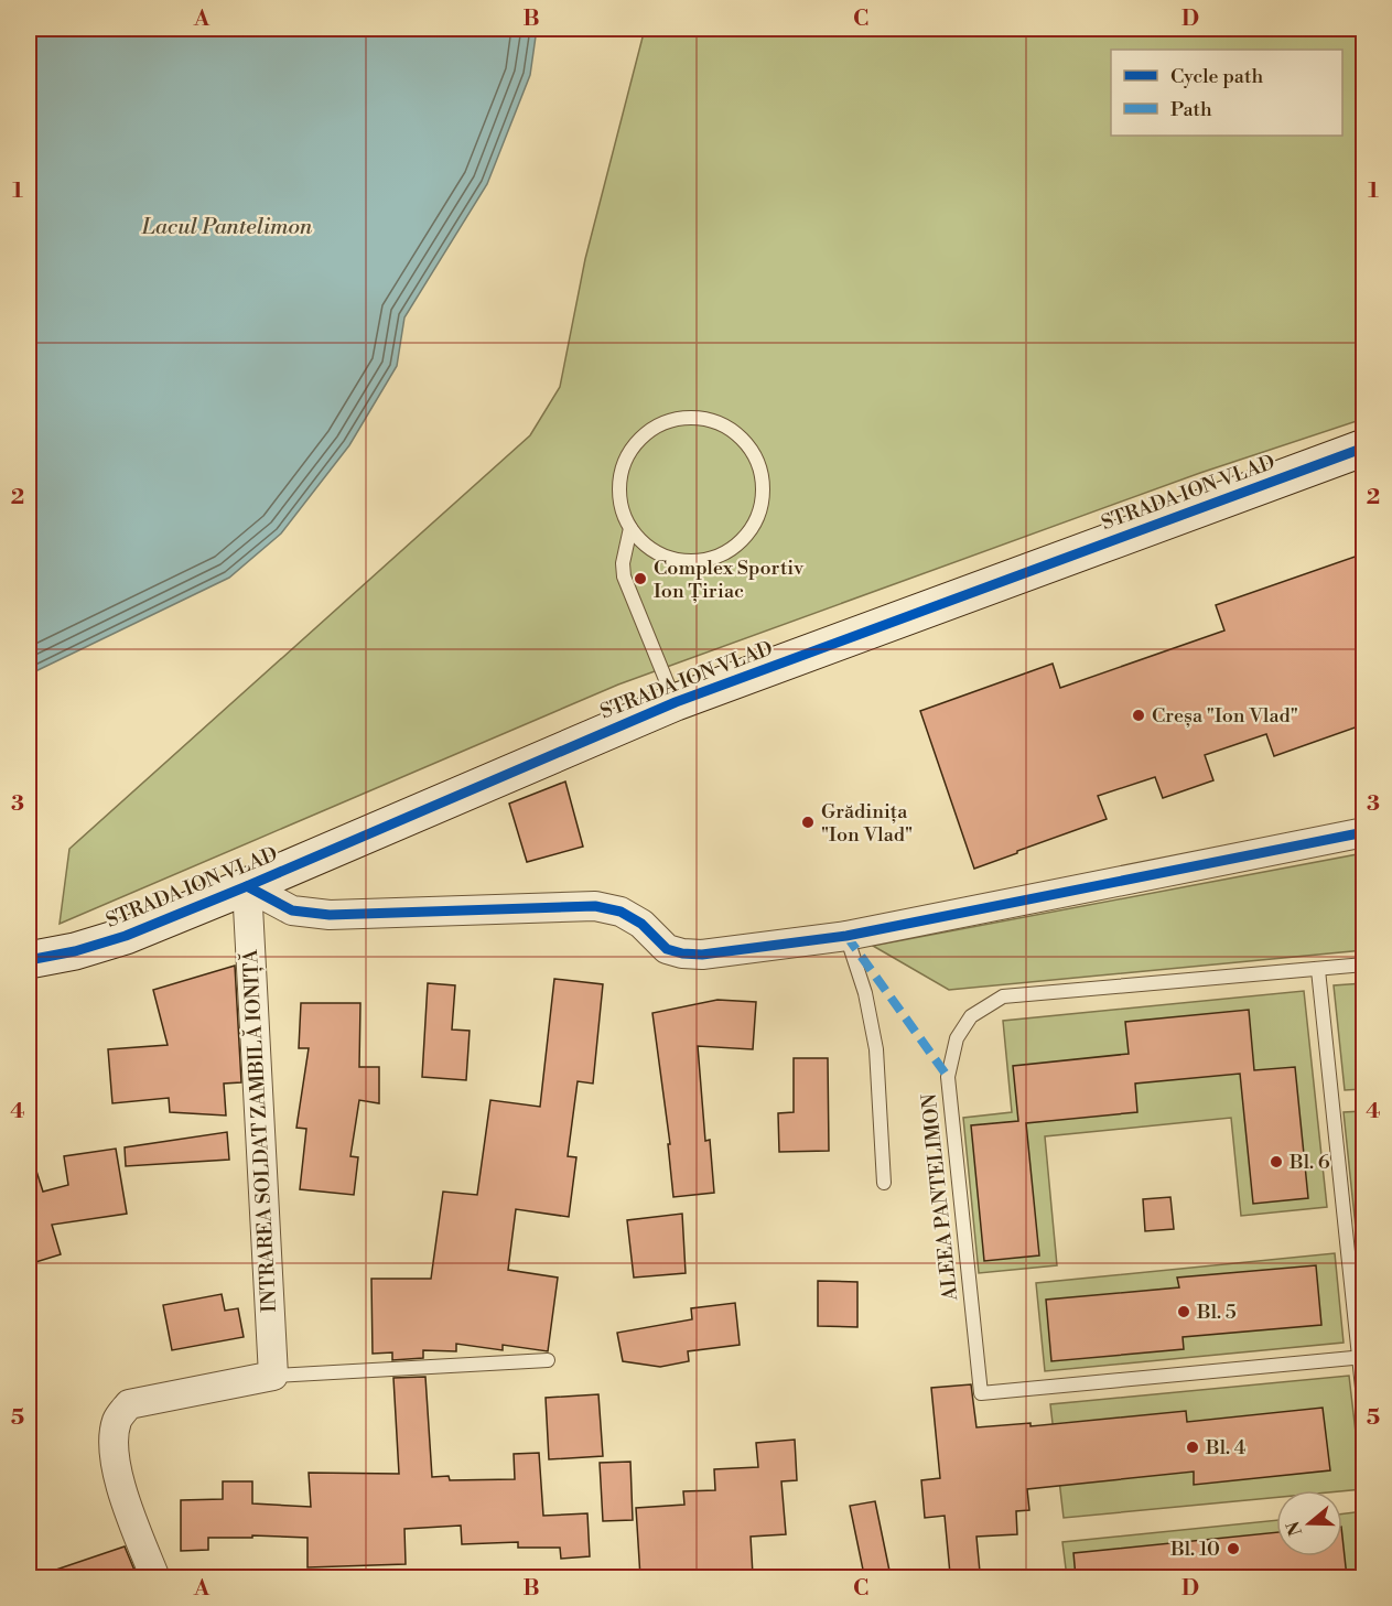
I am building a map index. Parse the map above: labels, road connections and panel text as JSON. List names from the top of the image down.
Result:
{
  "streets": {
    "street": ["STRADA ION VLAD", "INTRAREA SOLDAT ZAMBILĂ IONIȚĂ"],
    "lane": ["ALEEA PANTELIMON"]
  },
  "crossings": [
    ["STRADA ION VLAD", "INTRAREA SOLDAT ZAMBILĂ IONIȚĂ"]
  ],
  "water": ["Lacul Pantelimon"],
  "places": [
    "Complex Sportiv Ion Țiriac",
    "Creșa \"Ion Vlad\"",
    "Grădinița \"Ion Vlad\"",
    "Bl. 6",
    "Bl. 5",
    "Bl. 4",
    "Bl. 10"
  ],
  "legend": ["Cycle path", "Path"],
  "north": "left",
  "grid": {
    "columns": [
      "A",
      "B",
      "C",
      "D"
    ],
    "rows": [
      "1",
      "2",
      "3",
      "4",
      "5"
    ]
  }
}
